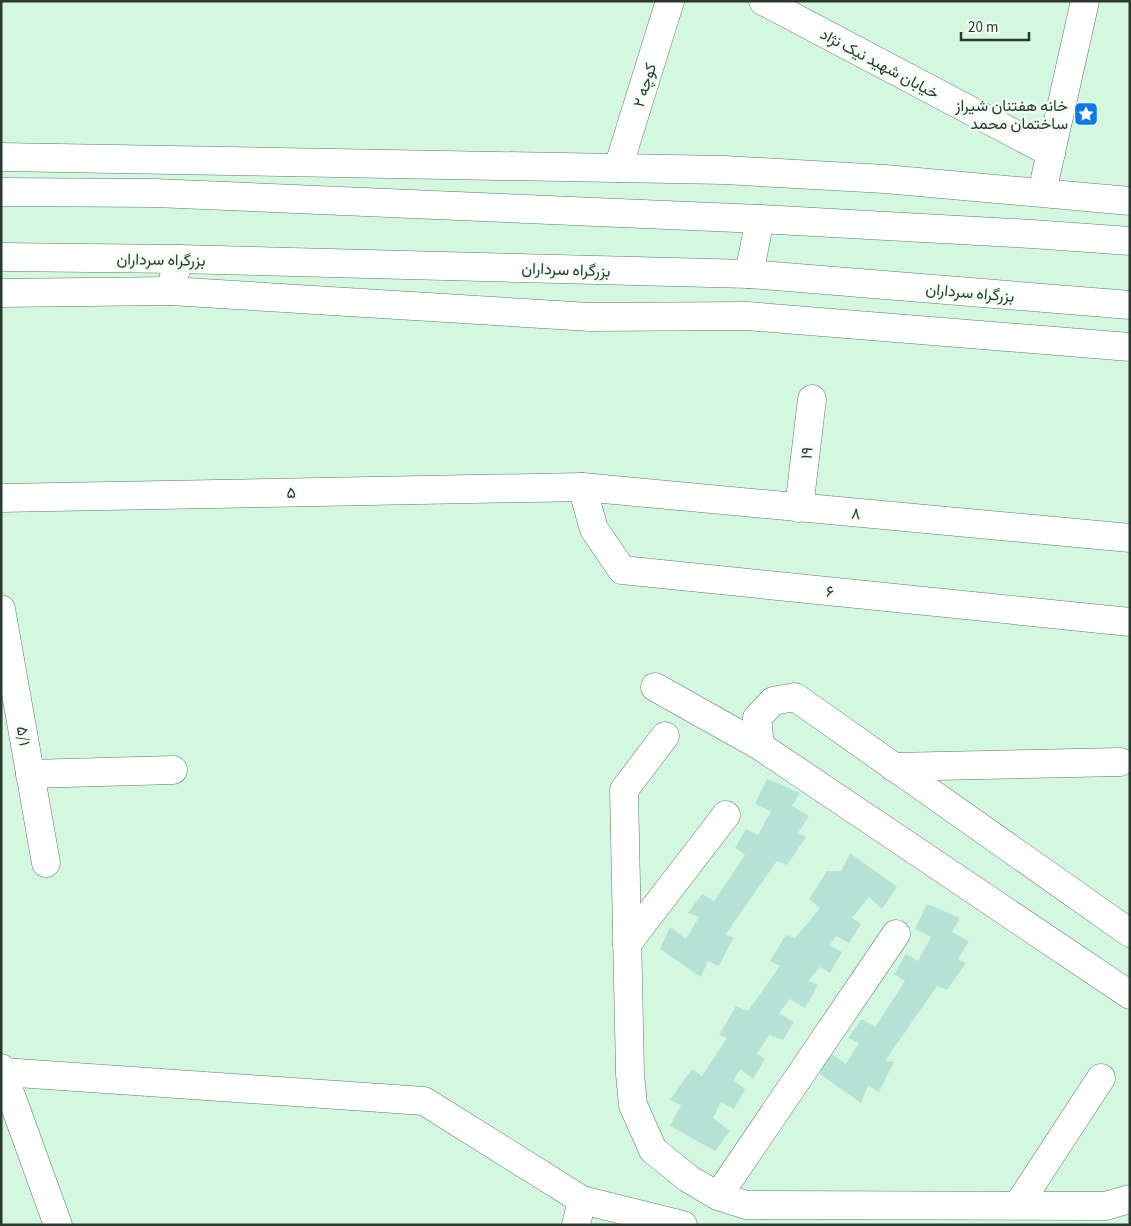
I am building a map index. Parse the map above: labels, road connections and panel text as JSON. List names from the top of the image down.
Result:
{
  "streets": {
    "main road": [
      "خیابان شهید نیک نژاد",
      "کوچه ۲",
      "بزرگراه سرداران",
      "۱۹",
      "۵",
      "۸",
      "۶",
      "۵/۱"
    ]
  },
  "crossings": [
    ["۱۹", "۸"],
    ["۵", "۸"],
    ["۵", "۶"],
    ["۸", "۶"]
  ],
  "places": {
    "place": ["خانه هفتنان شيراز ساختمان محمد"]
  },
  "scale_bar": "20 m"
}
